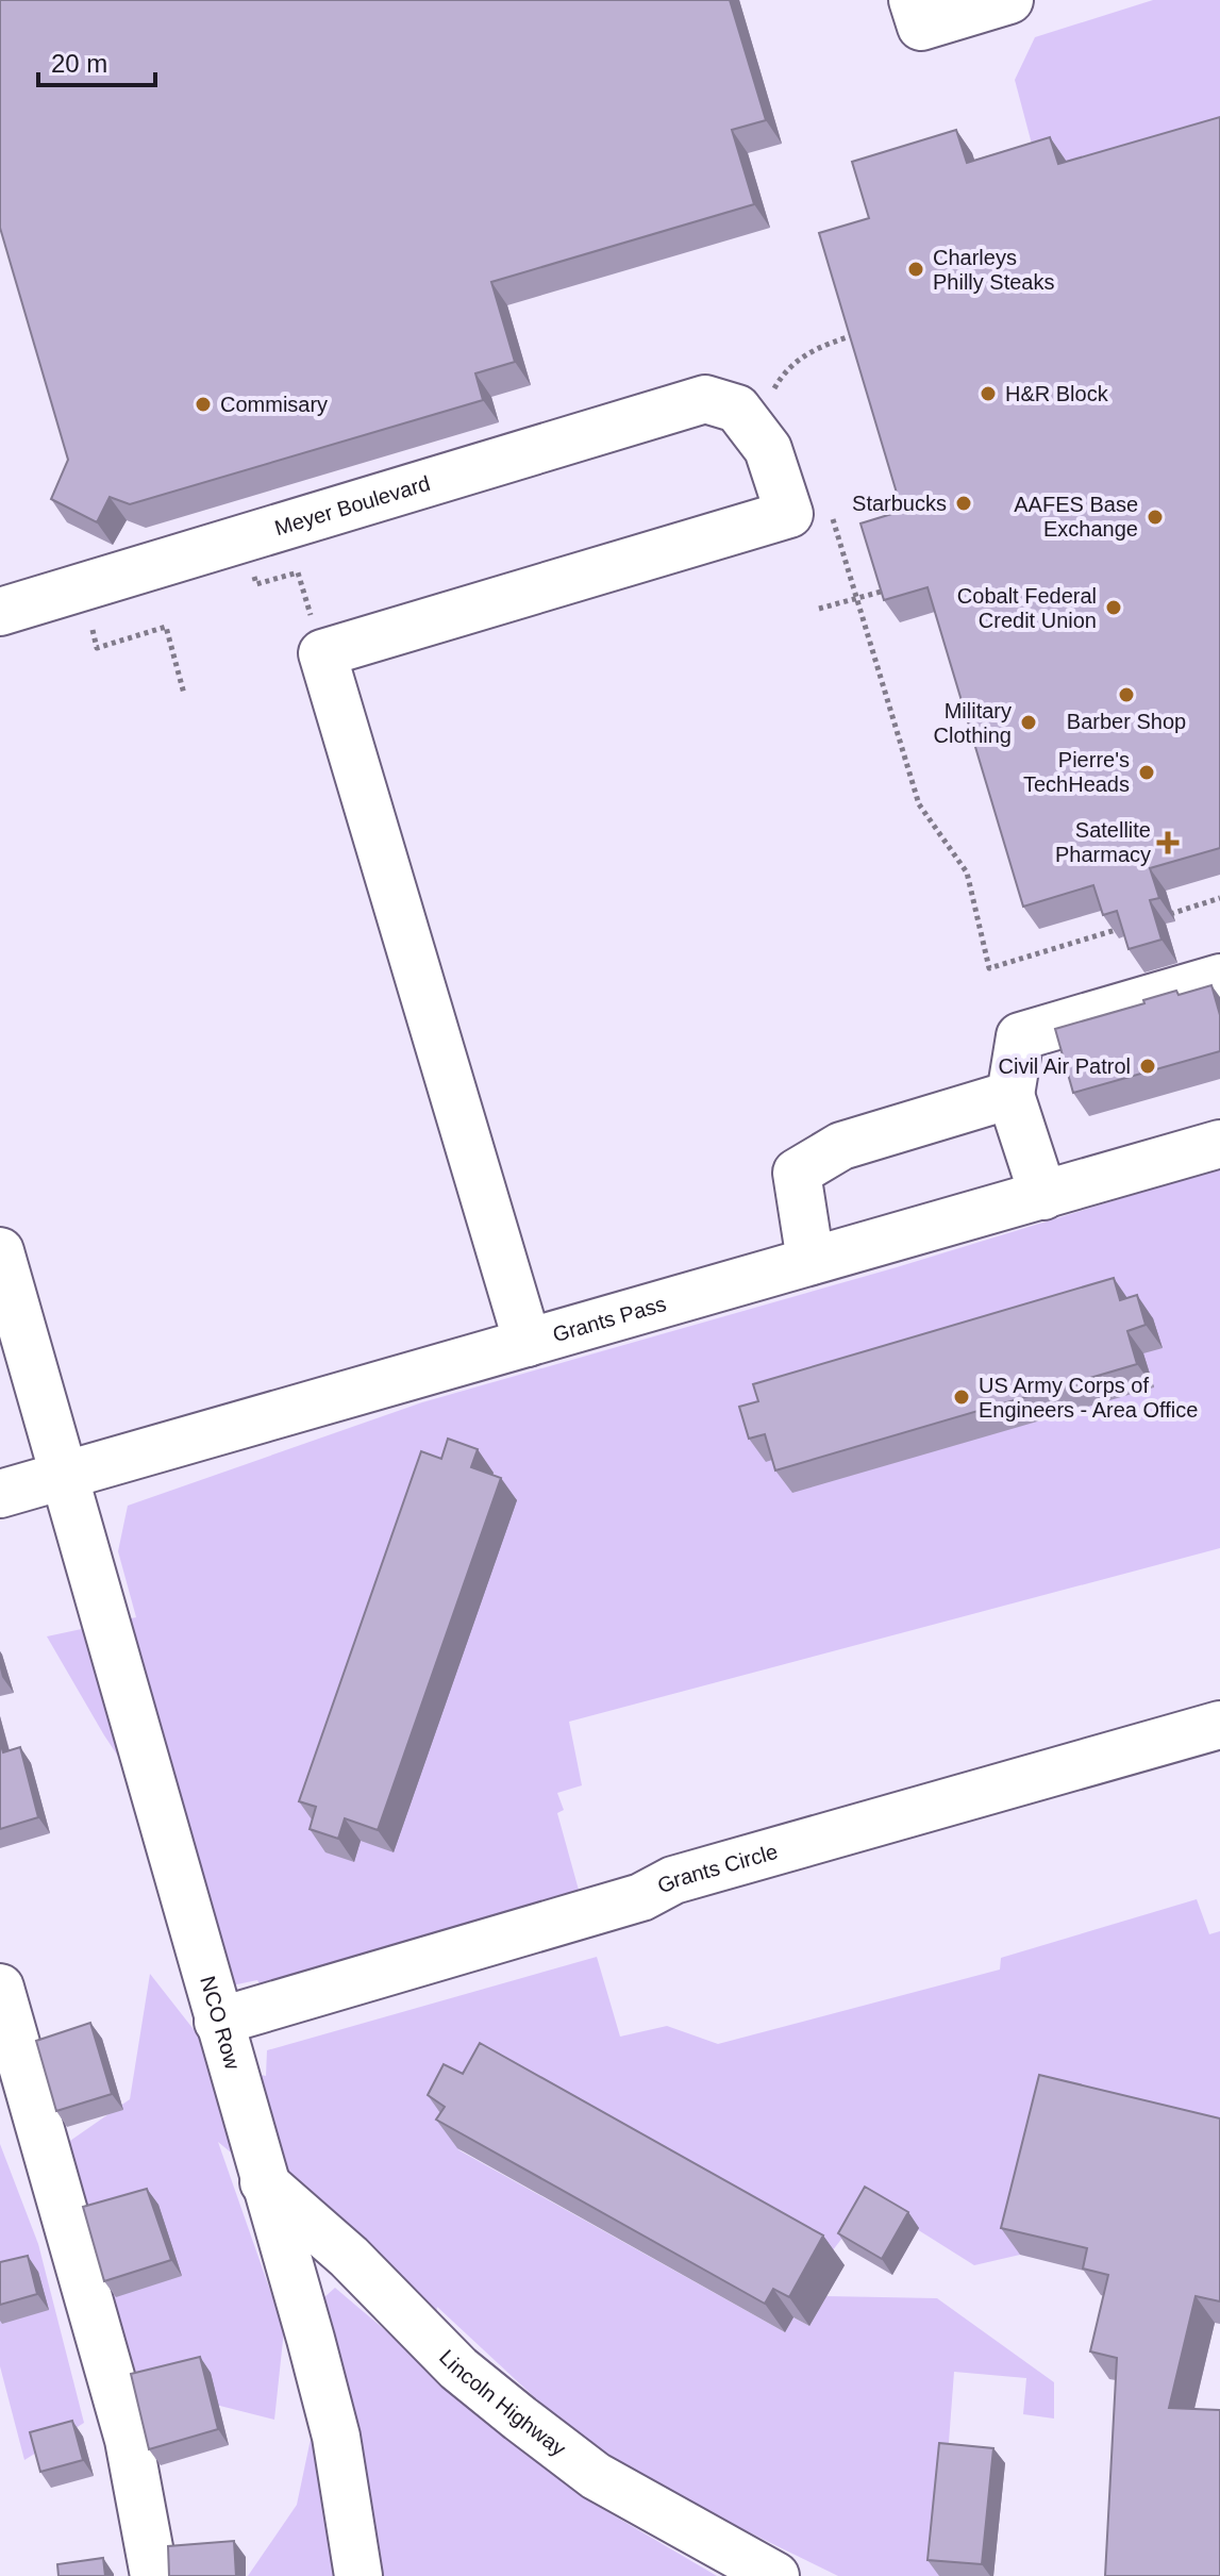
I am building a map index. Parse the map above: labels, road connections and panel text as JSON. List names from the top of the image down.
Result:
{
  "streets": {
    "street": [
      "Meyer Boulevard",
      "Grants Pass",
      "Grants Circle",
      "NCO Row",
      "Lincoln Highway"
    ]
  },
  "crossings": [
    ["Grants Pass", "NCO Row"],
    ["Grants Circle", "NCO Row"],
    ["NCO Row", "Lincoln Highway"]
  ],
  "places": {
    "other": [
      "Charleys Philly Steaks",
      "H&R Block",
      "Commisary",
      "Starbucks",
      "AAFES Base Exchange",
      "Cobalt Federal Credit Union",
      "Barber Shop",
      "Military Clothing",
      "Pierre's TechHeads",
      "Civil Air Patrol",
      "US Army Corps of Engineers - Area Office"
    ],
    "health": ["Satellite Pharmacy"]
  },
  "scale_bar": "20 m"
}
